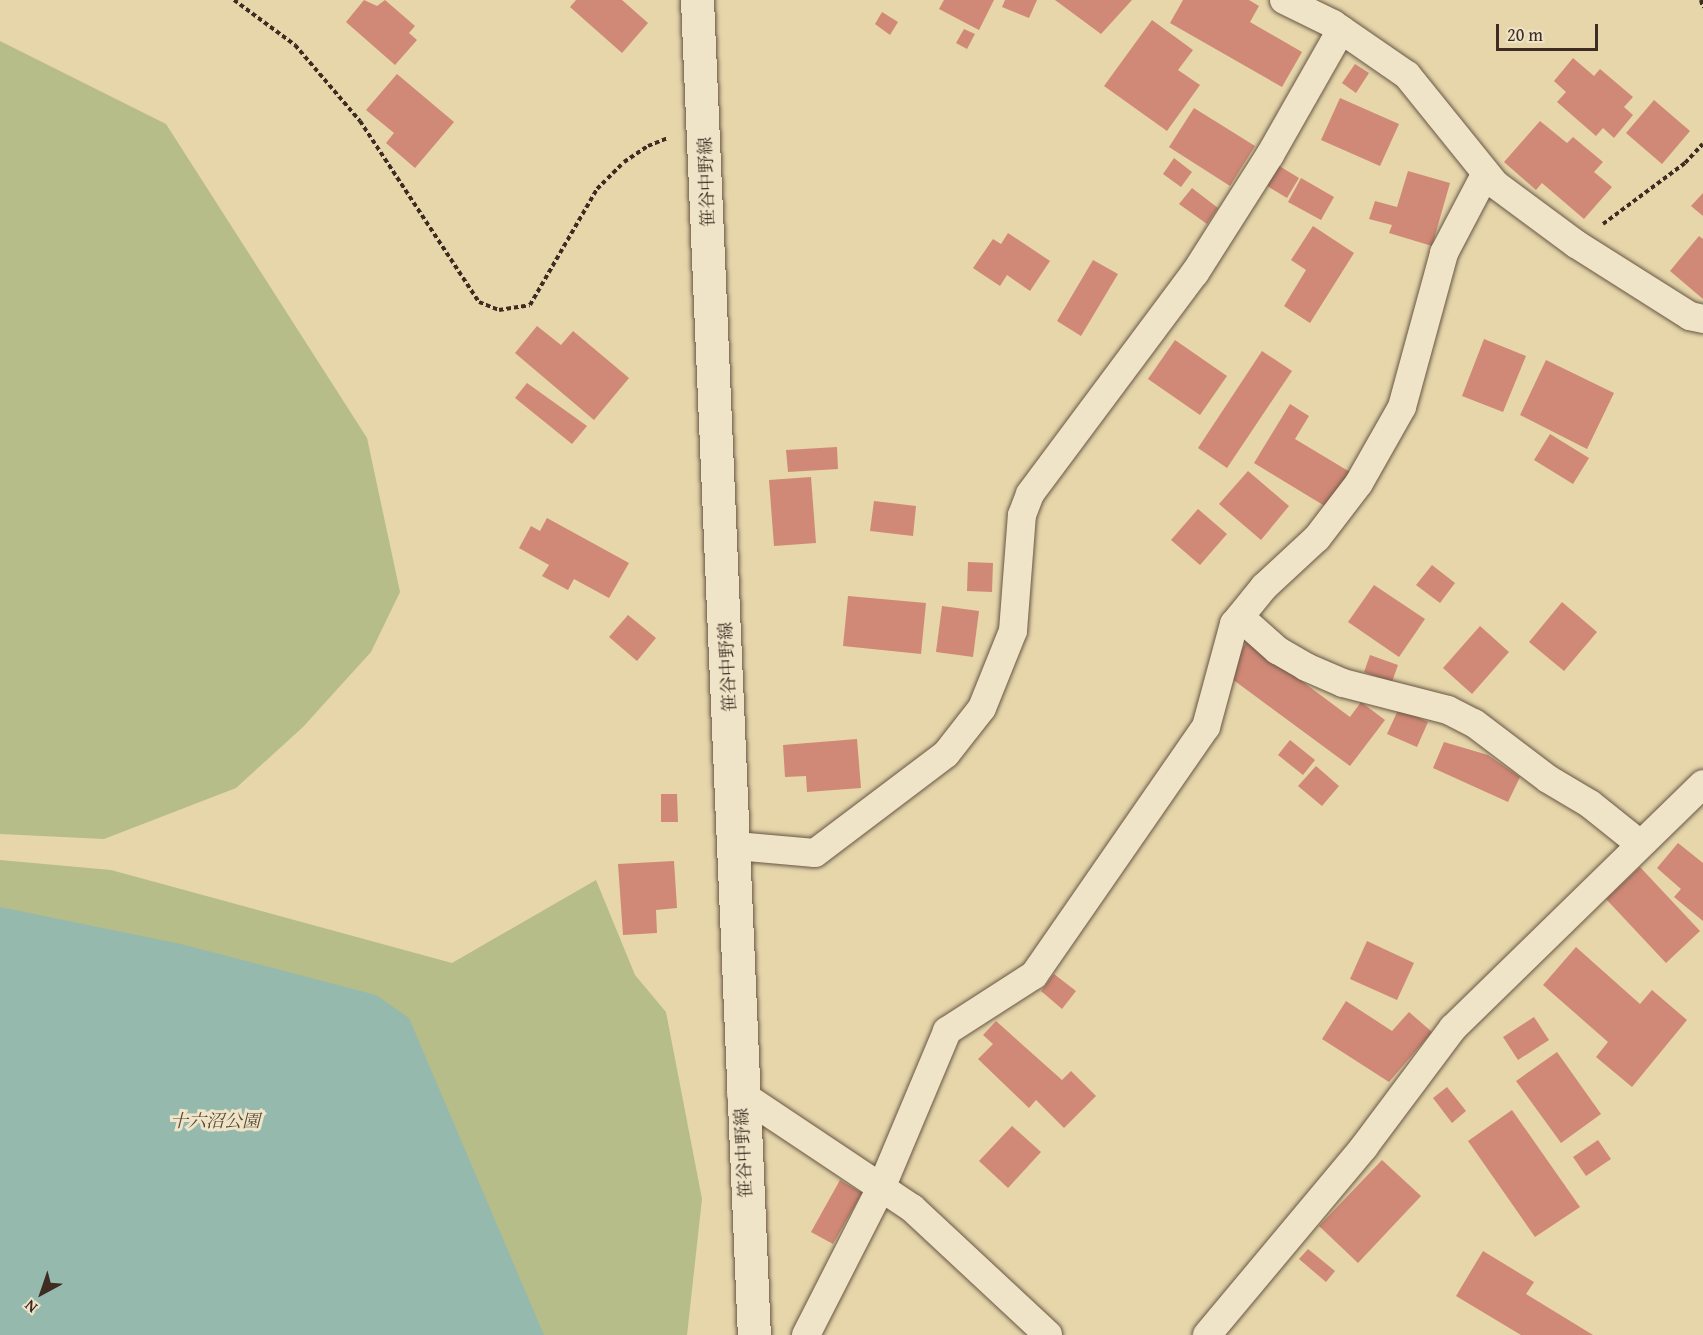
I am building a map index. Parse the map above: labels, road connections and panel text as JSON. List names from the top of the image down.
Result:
{
  "streets": {
    "street": ["笹谷中野線"]
  },
  "parks": ["十六沼公園"],
  "scale_bar": "20 m",
  "north": "bottom left"
}
